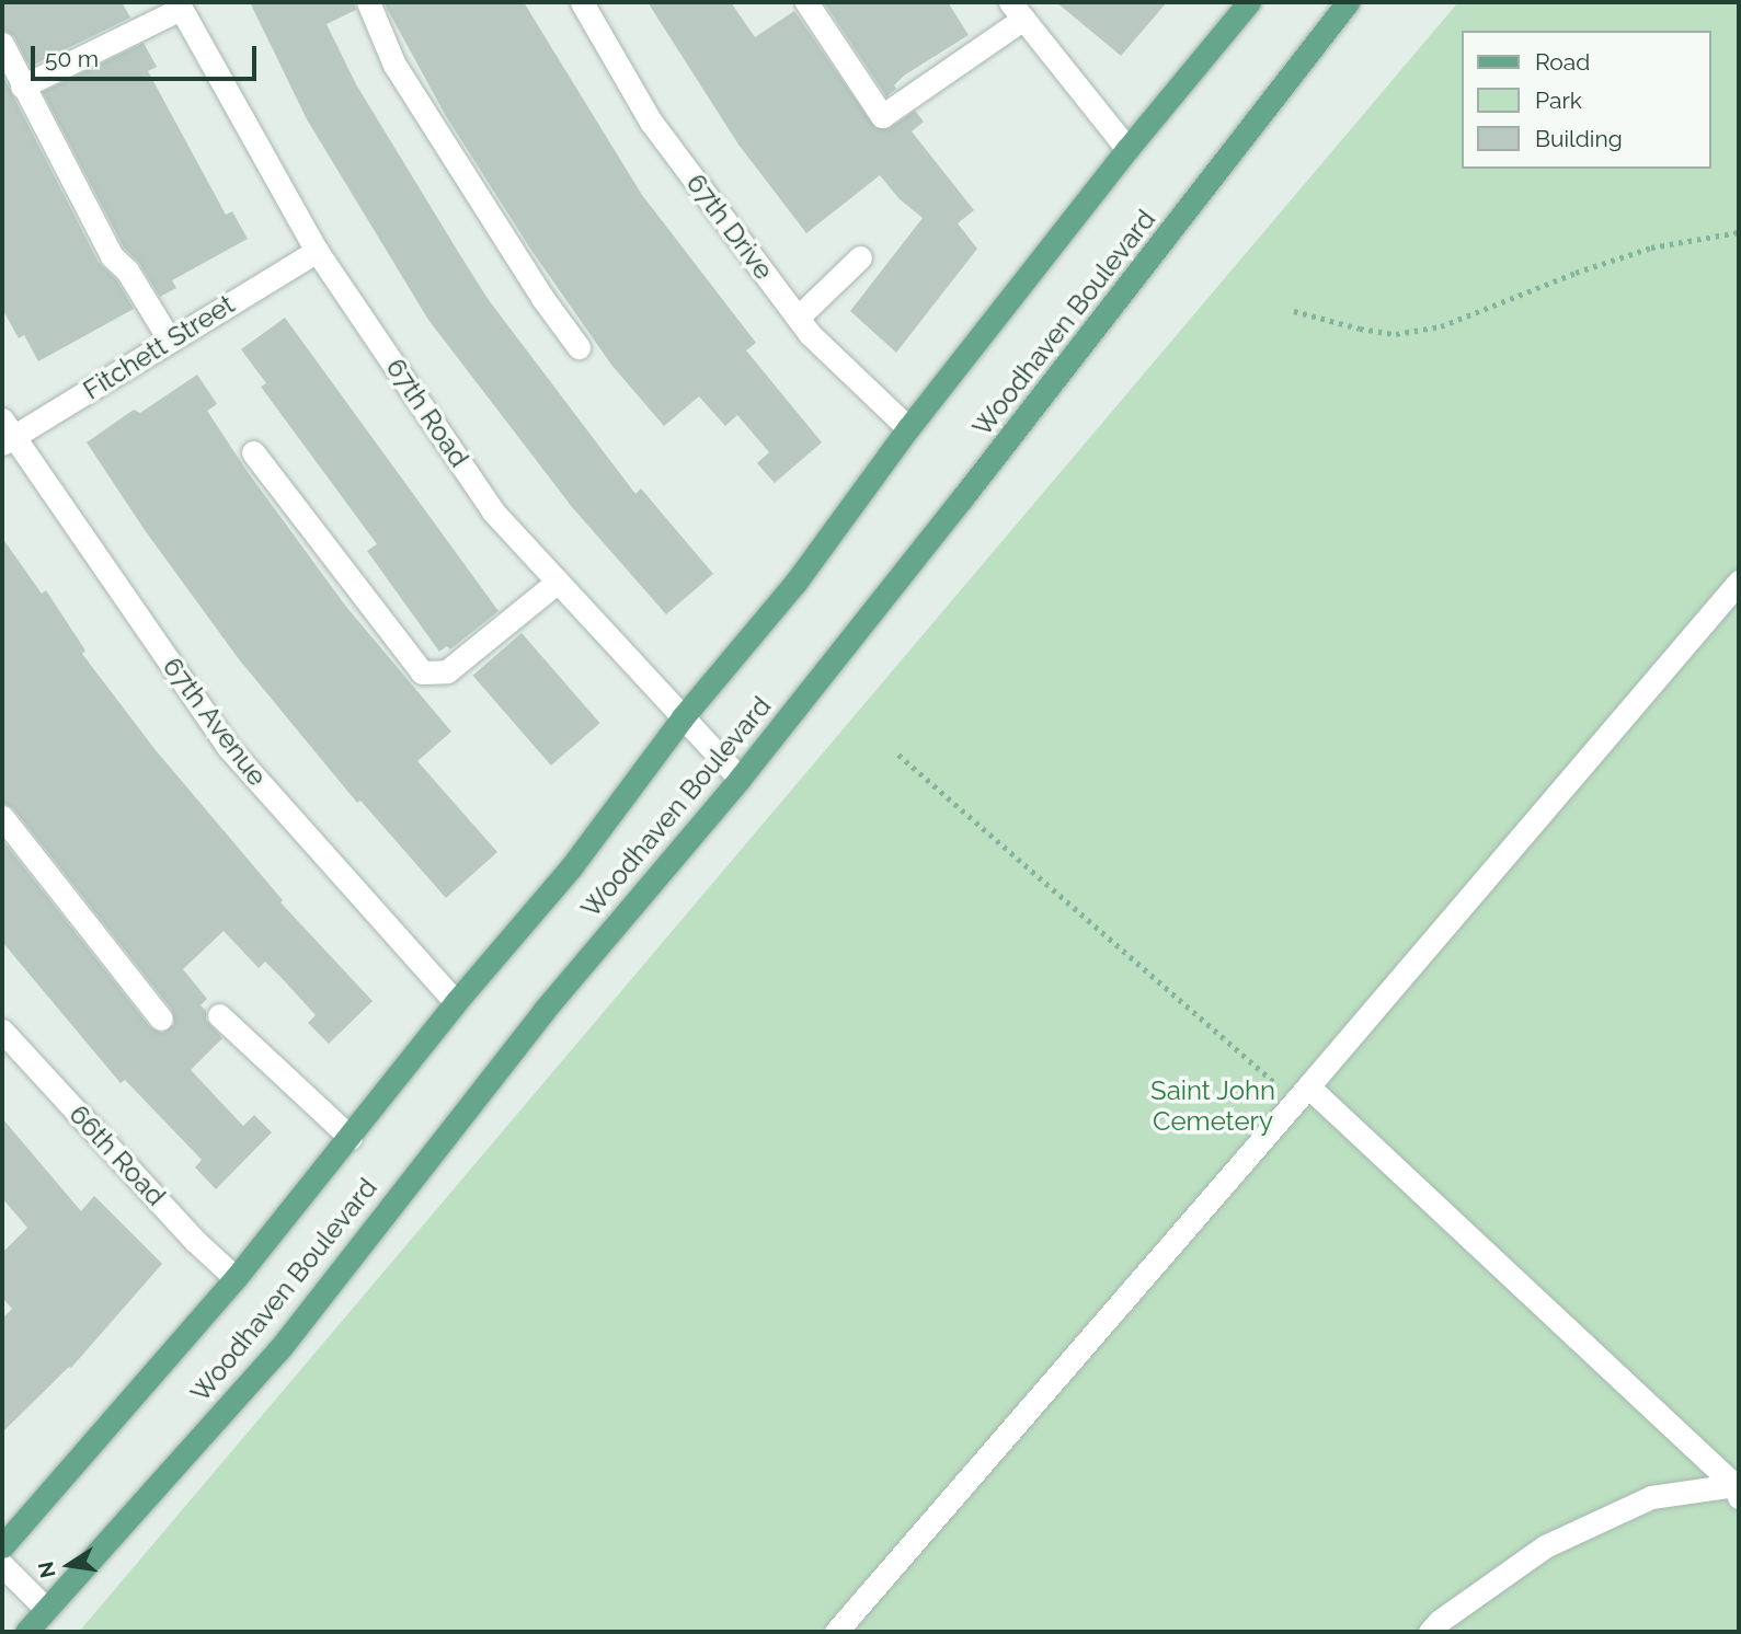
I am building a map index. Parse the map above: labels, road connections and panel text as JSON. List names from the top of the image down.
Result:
{
  "streets": {
    "main road": ["Woodhaven Boulevard"],
    "street": [
      "67th Drive",
      "Fitchett Street",
      "67th Road",
      "67th Avenue",
      "66th Road"
    ]
  },
  "crossings": [
    ["67th Drive", "Woodhaven Boulevard"],
    ["Woodhaven Boulevard", "67th Road"],
    ["Woodhaven Boulevard", "67th Avenue"],
    ["Woodhaven Boulevard", "66th Road"],
    ["Fitchett Street", "67th Road"],
    ["Fitchett Street", "67th Avenue"]
  ],
  "parks": ["Saint John Cemetery"],
  "legend": ["Road", "Park", "Building"],
  "scale_bar": "50 m",
  "north": "left"
}
